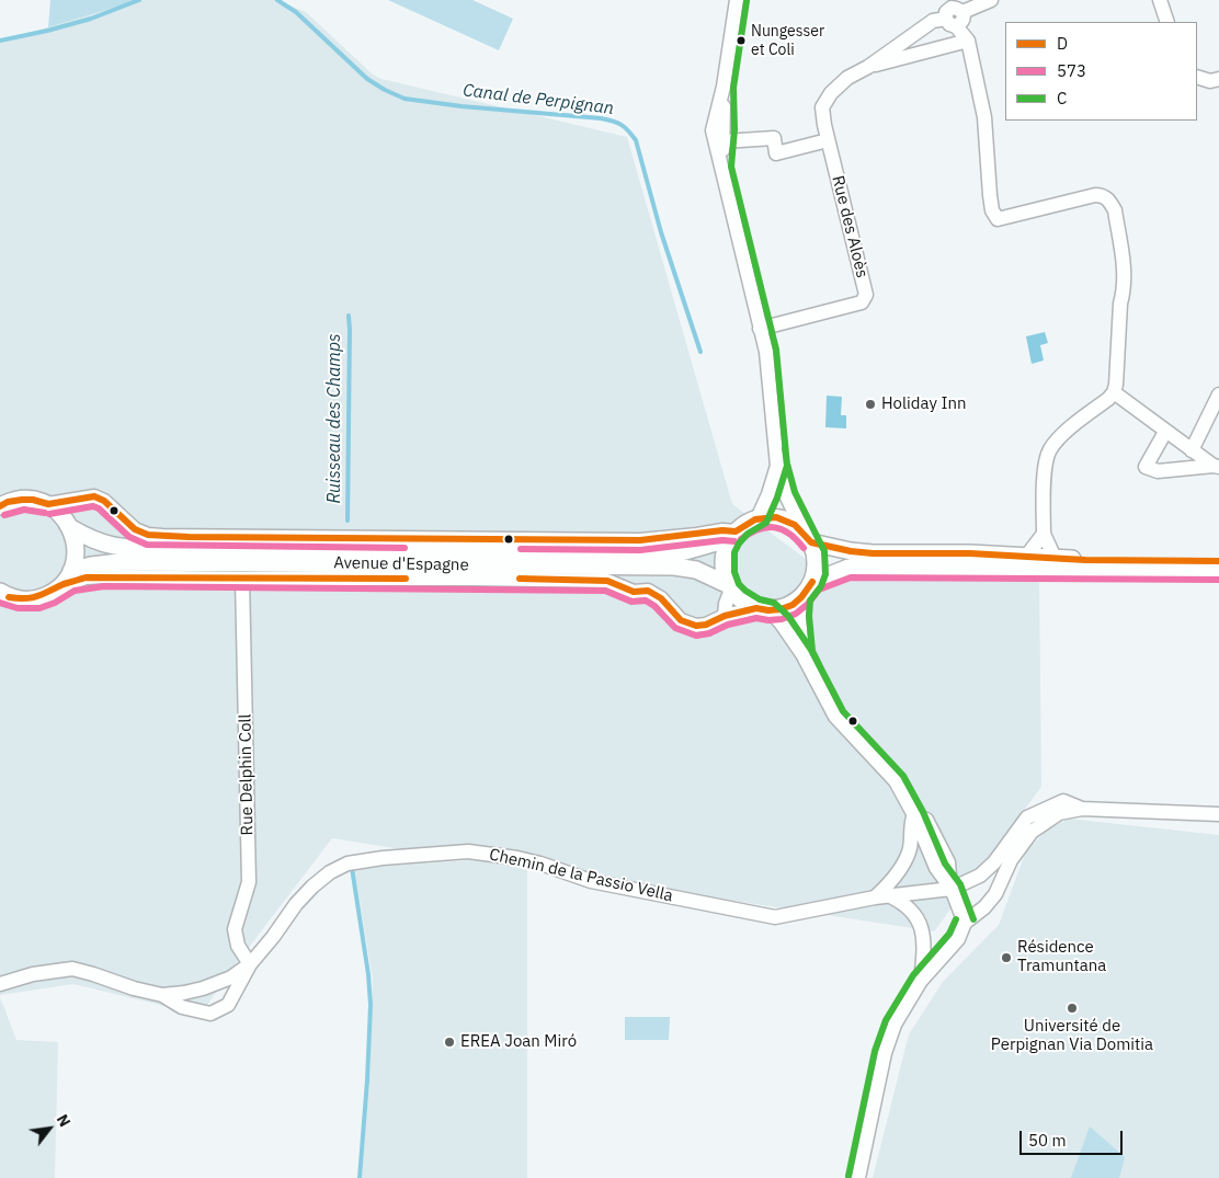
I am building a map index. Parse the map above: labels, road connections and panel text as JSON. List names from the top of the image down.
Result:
{
  "streets": {
    "main road": ["Avenue d'Espagne"],
    "street": ["Rue des Aloès", "Rue Delphin Coll", "Chemin de la Passio Vella"]
  },
  "crossings": [
    ["Avenue d'Espagne", "Rue Delphin Coll"],
    ["Rue Delphin Coll", "Chemin de la Passio Vella"]
  ],
  "water": ["Canal de Perpignan", "Ruisseau des Champs"],
  "places": [
    "Nungesser et Coli",
    "Holiday Inn",
    "Résidence Tramuntana",
    "Université de Perpignan Via Domitia",
    "EREA Joan Miró"
  ],
  "lines": ["transit line C", "transit line D", "transit line 573"],
  "legend": ["D", "573", "C"],
  "scale_bar": "50 m",
  "north": "top right"
}
